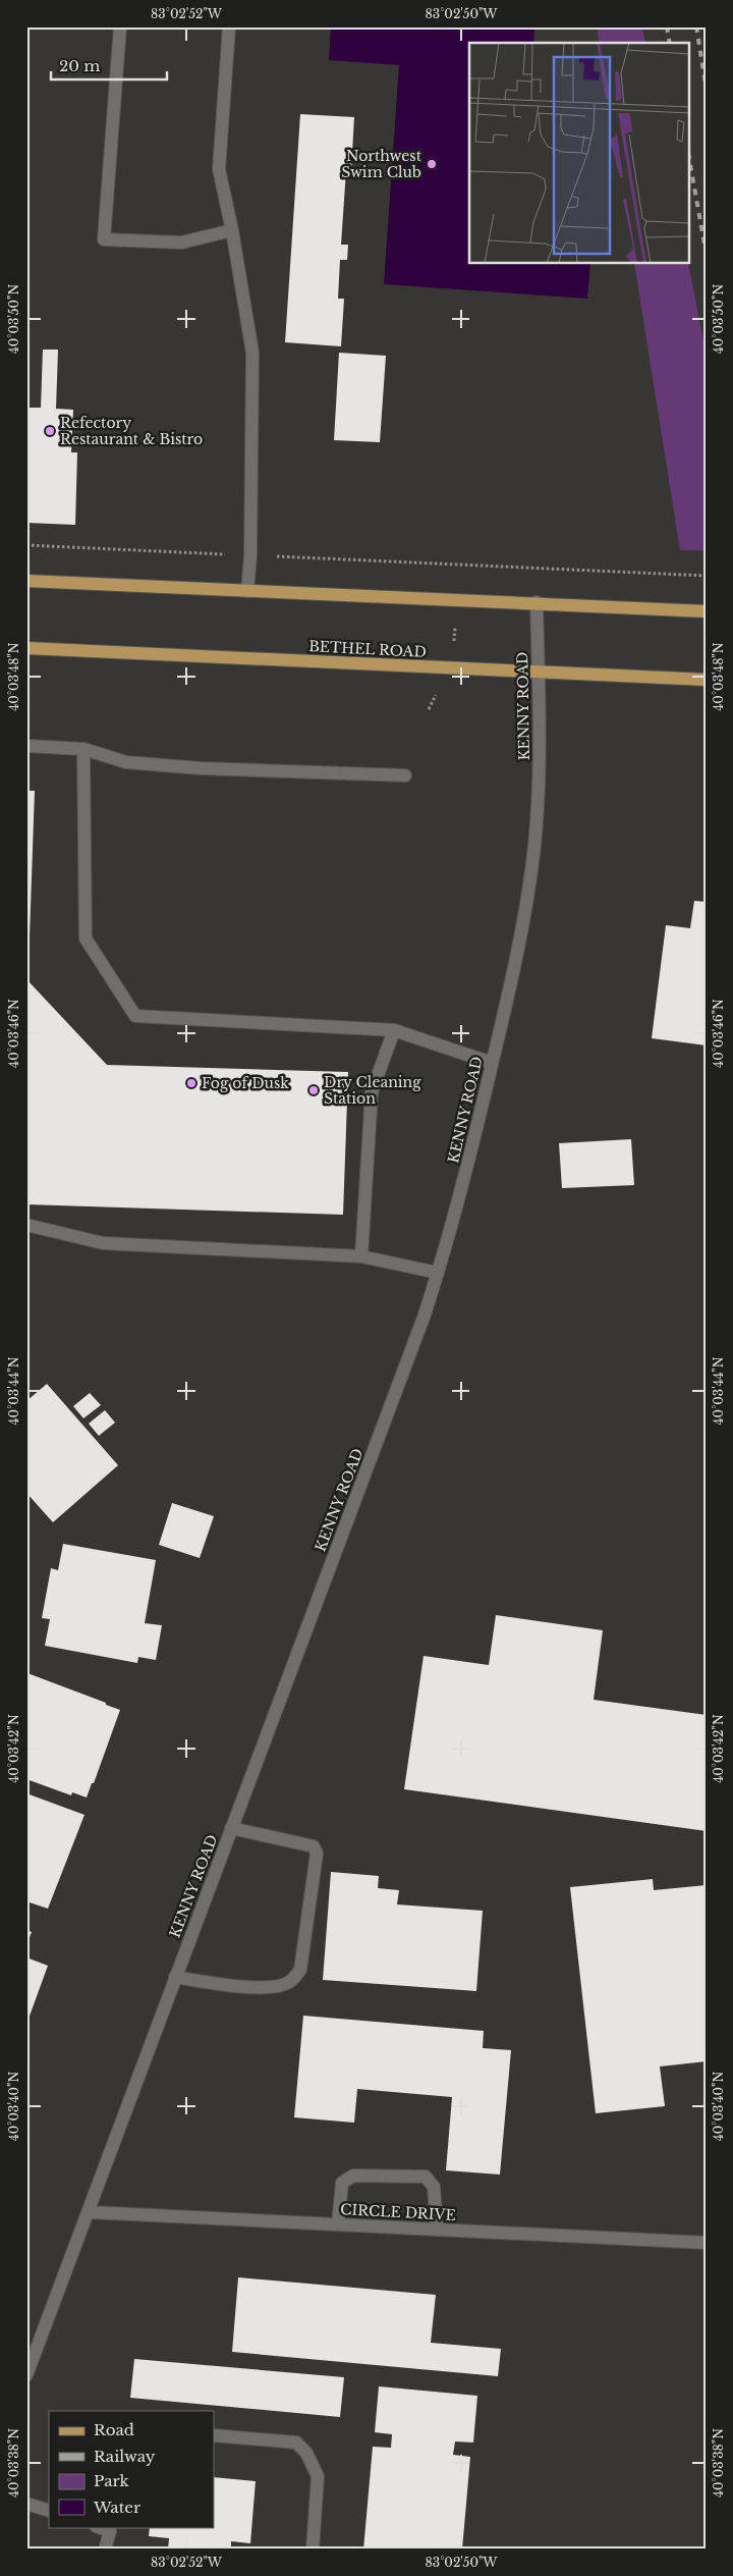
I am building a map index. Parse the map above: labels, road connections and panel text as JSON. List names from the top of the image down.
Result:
{
  "streets": {
    "main road": ["BETHEL ROAD"],
    "street": ["KENNY ROAD", "CIRCLE DRIVE"]
  },
  "crossings": [
    ["BETHEL ROAD", "KENNY ROAD"],
    ["KENNY ROAD", "CIRCLE DRIVE"]
  ],
  "places": [
    "Northwest Swim Club",
    "Refectory Restaurant & Bistro",
    "Fog of Dusk",
    "Dry Cleaning Station"
  ],
  "legend": [
    "Road",
    "Railway",
    "Park",
    "Water"
  ],
  "scale_bar": "20 m",
  "coordinates": [
    "83°02'52\"W",
    "83°02'50\"W",
    "40°03'50\"N",
    "40°03'48\"N",
    "40°03'46\"N",
    "40°03'44\"N",
    "40°03'42\"N",
    "40°03'40\"N",
    "40°03'38\"N"
  ]
}
